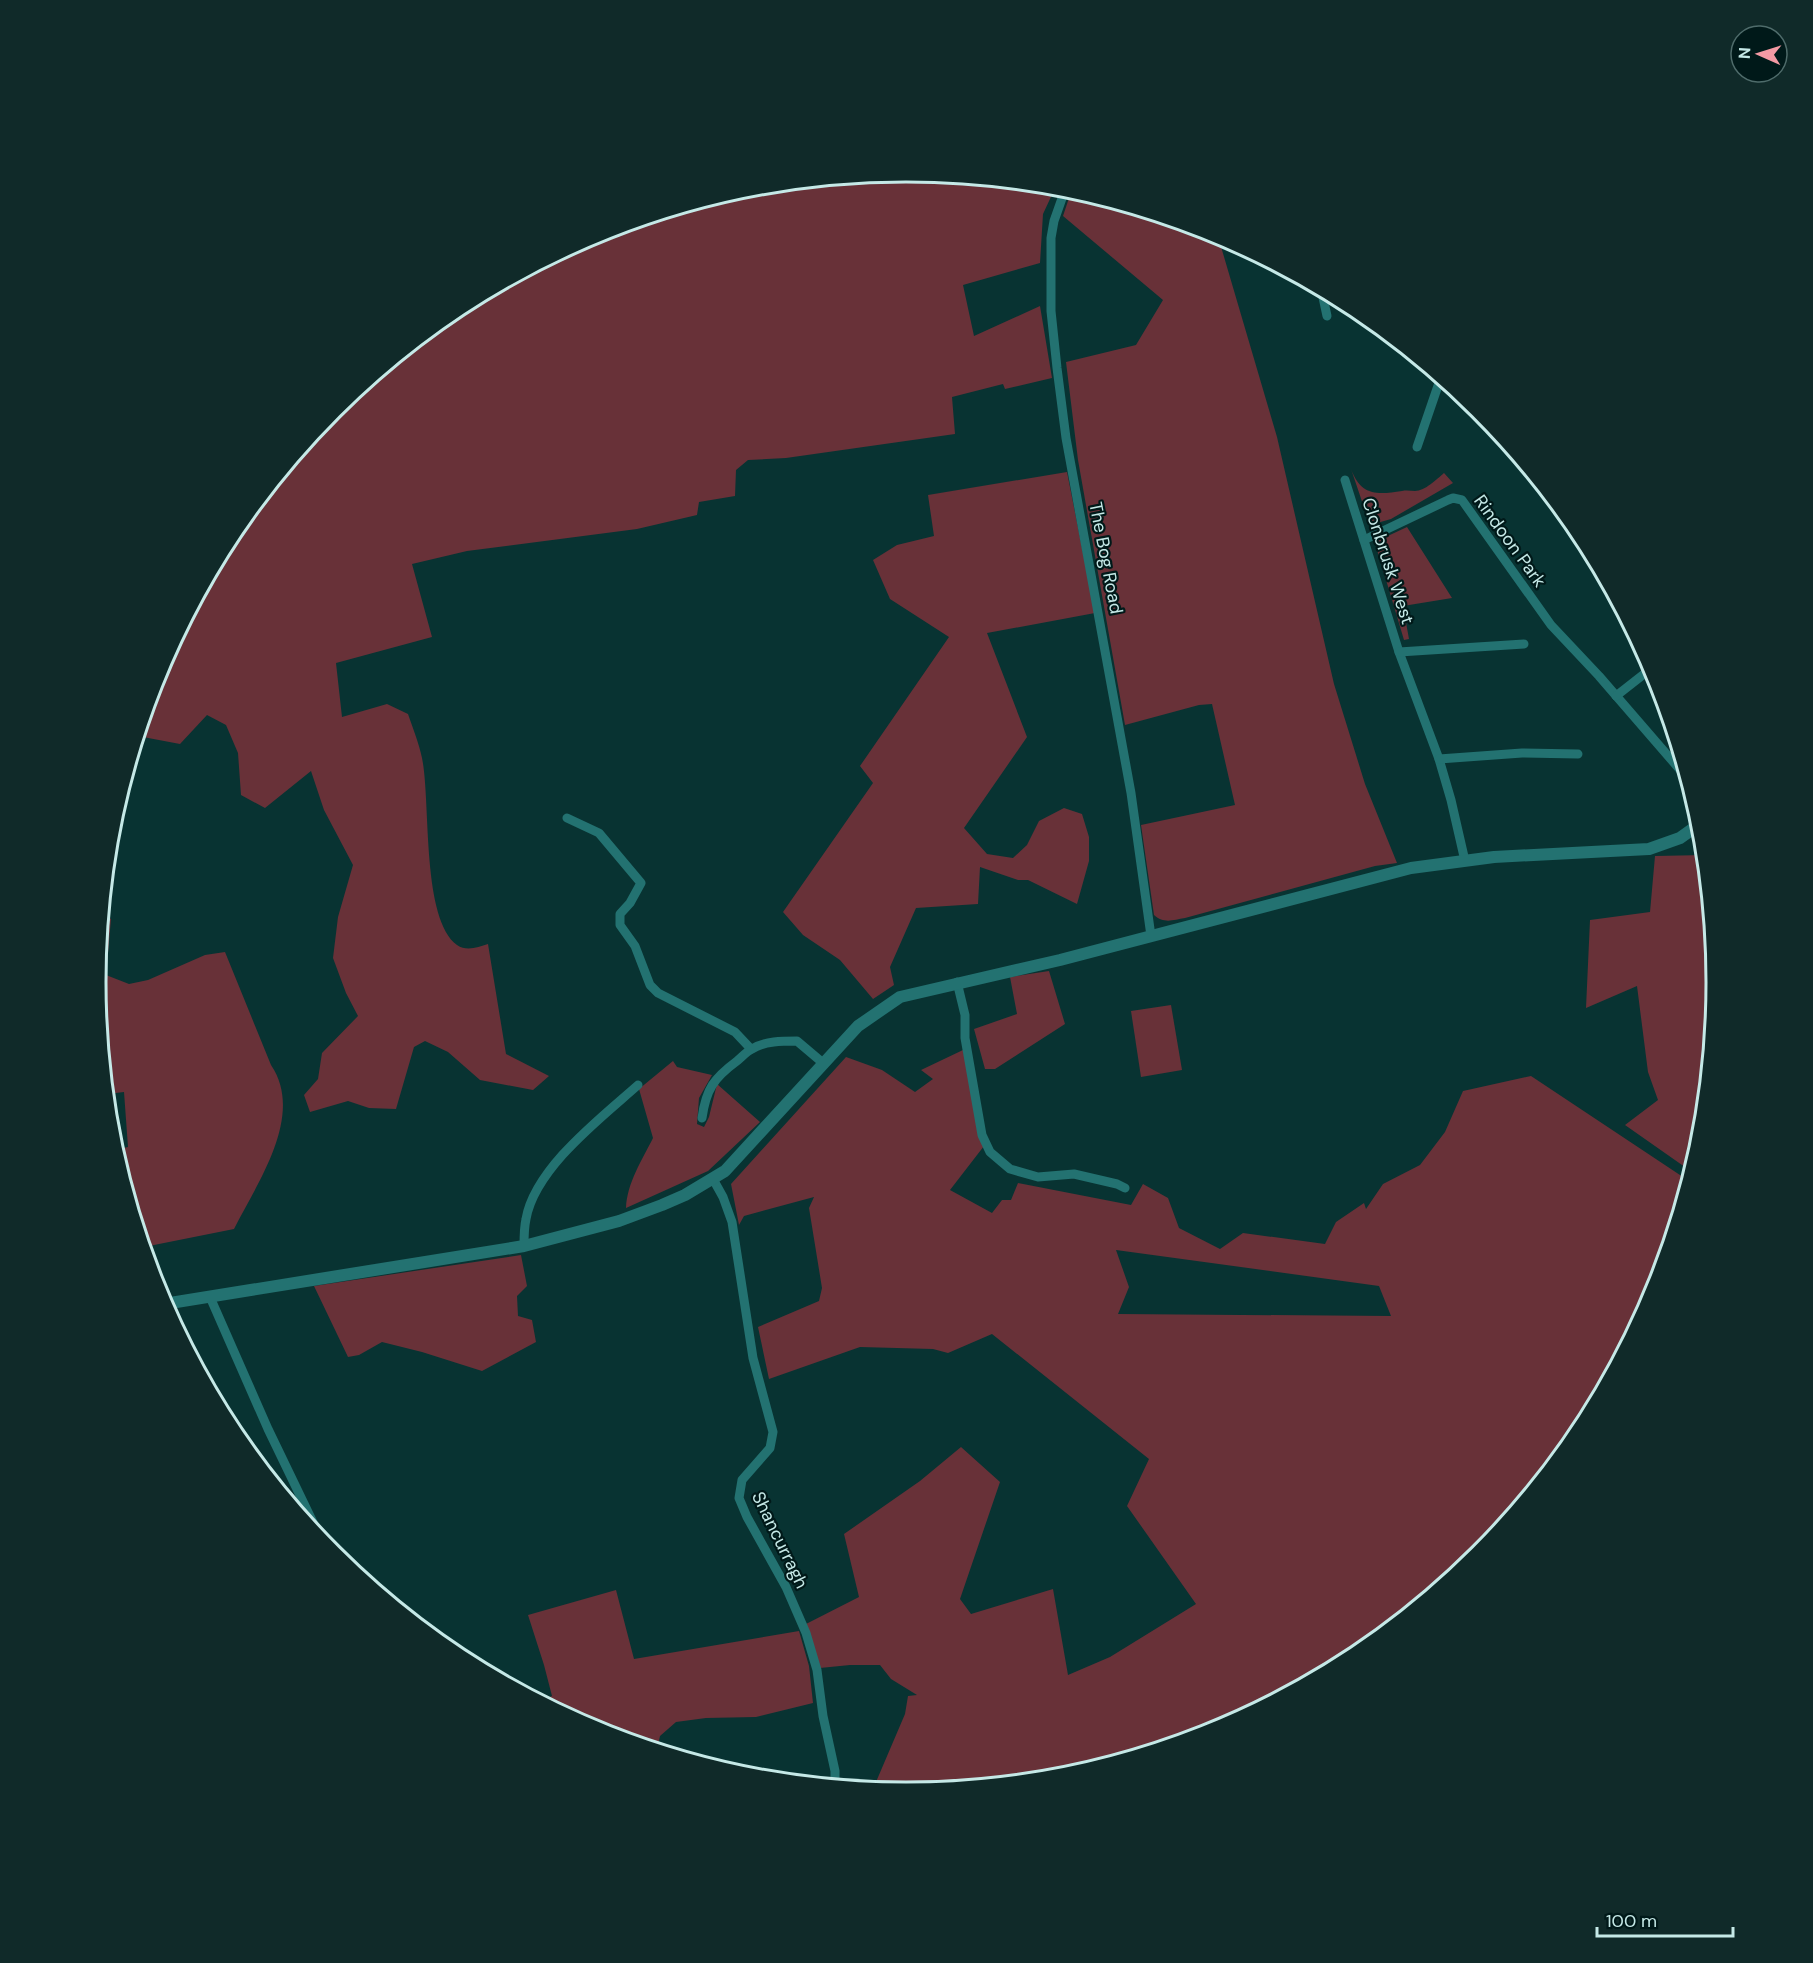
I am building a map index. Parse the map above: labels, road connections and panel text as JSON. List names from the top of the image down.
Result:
{
  "streets": {
    "street": [
      "Rindoon Park",
      "The Bog Road",
      "Clonbrusk West",
      "Shancurragh"
    ]
  },
  "crossings": [
    ["Rindoon Park", "Clonbrusk West"]
  ],
  "scale_bar": "100 m",
  "north": "left"
}
